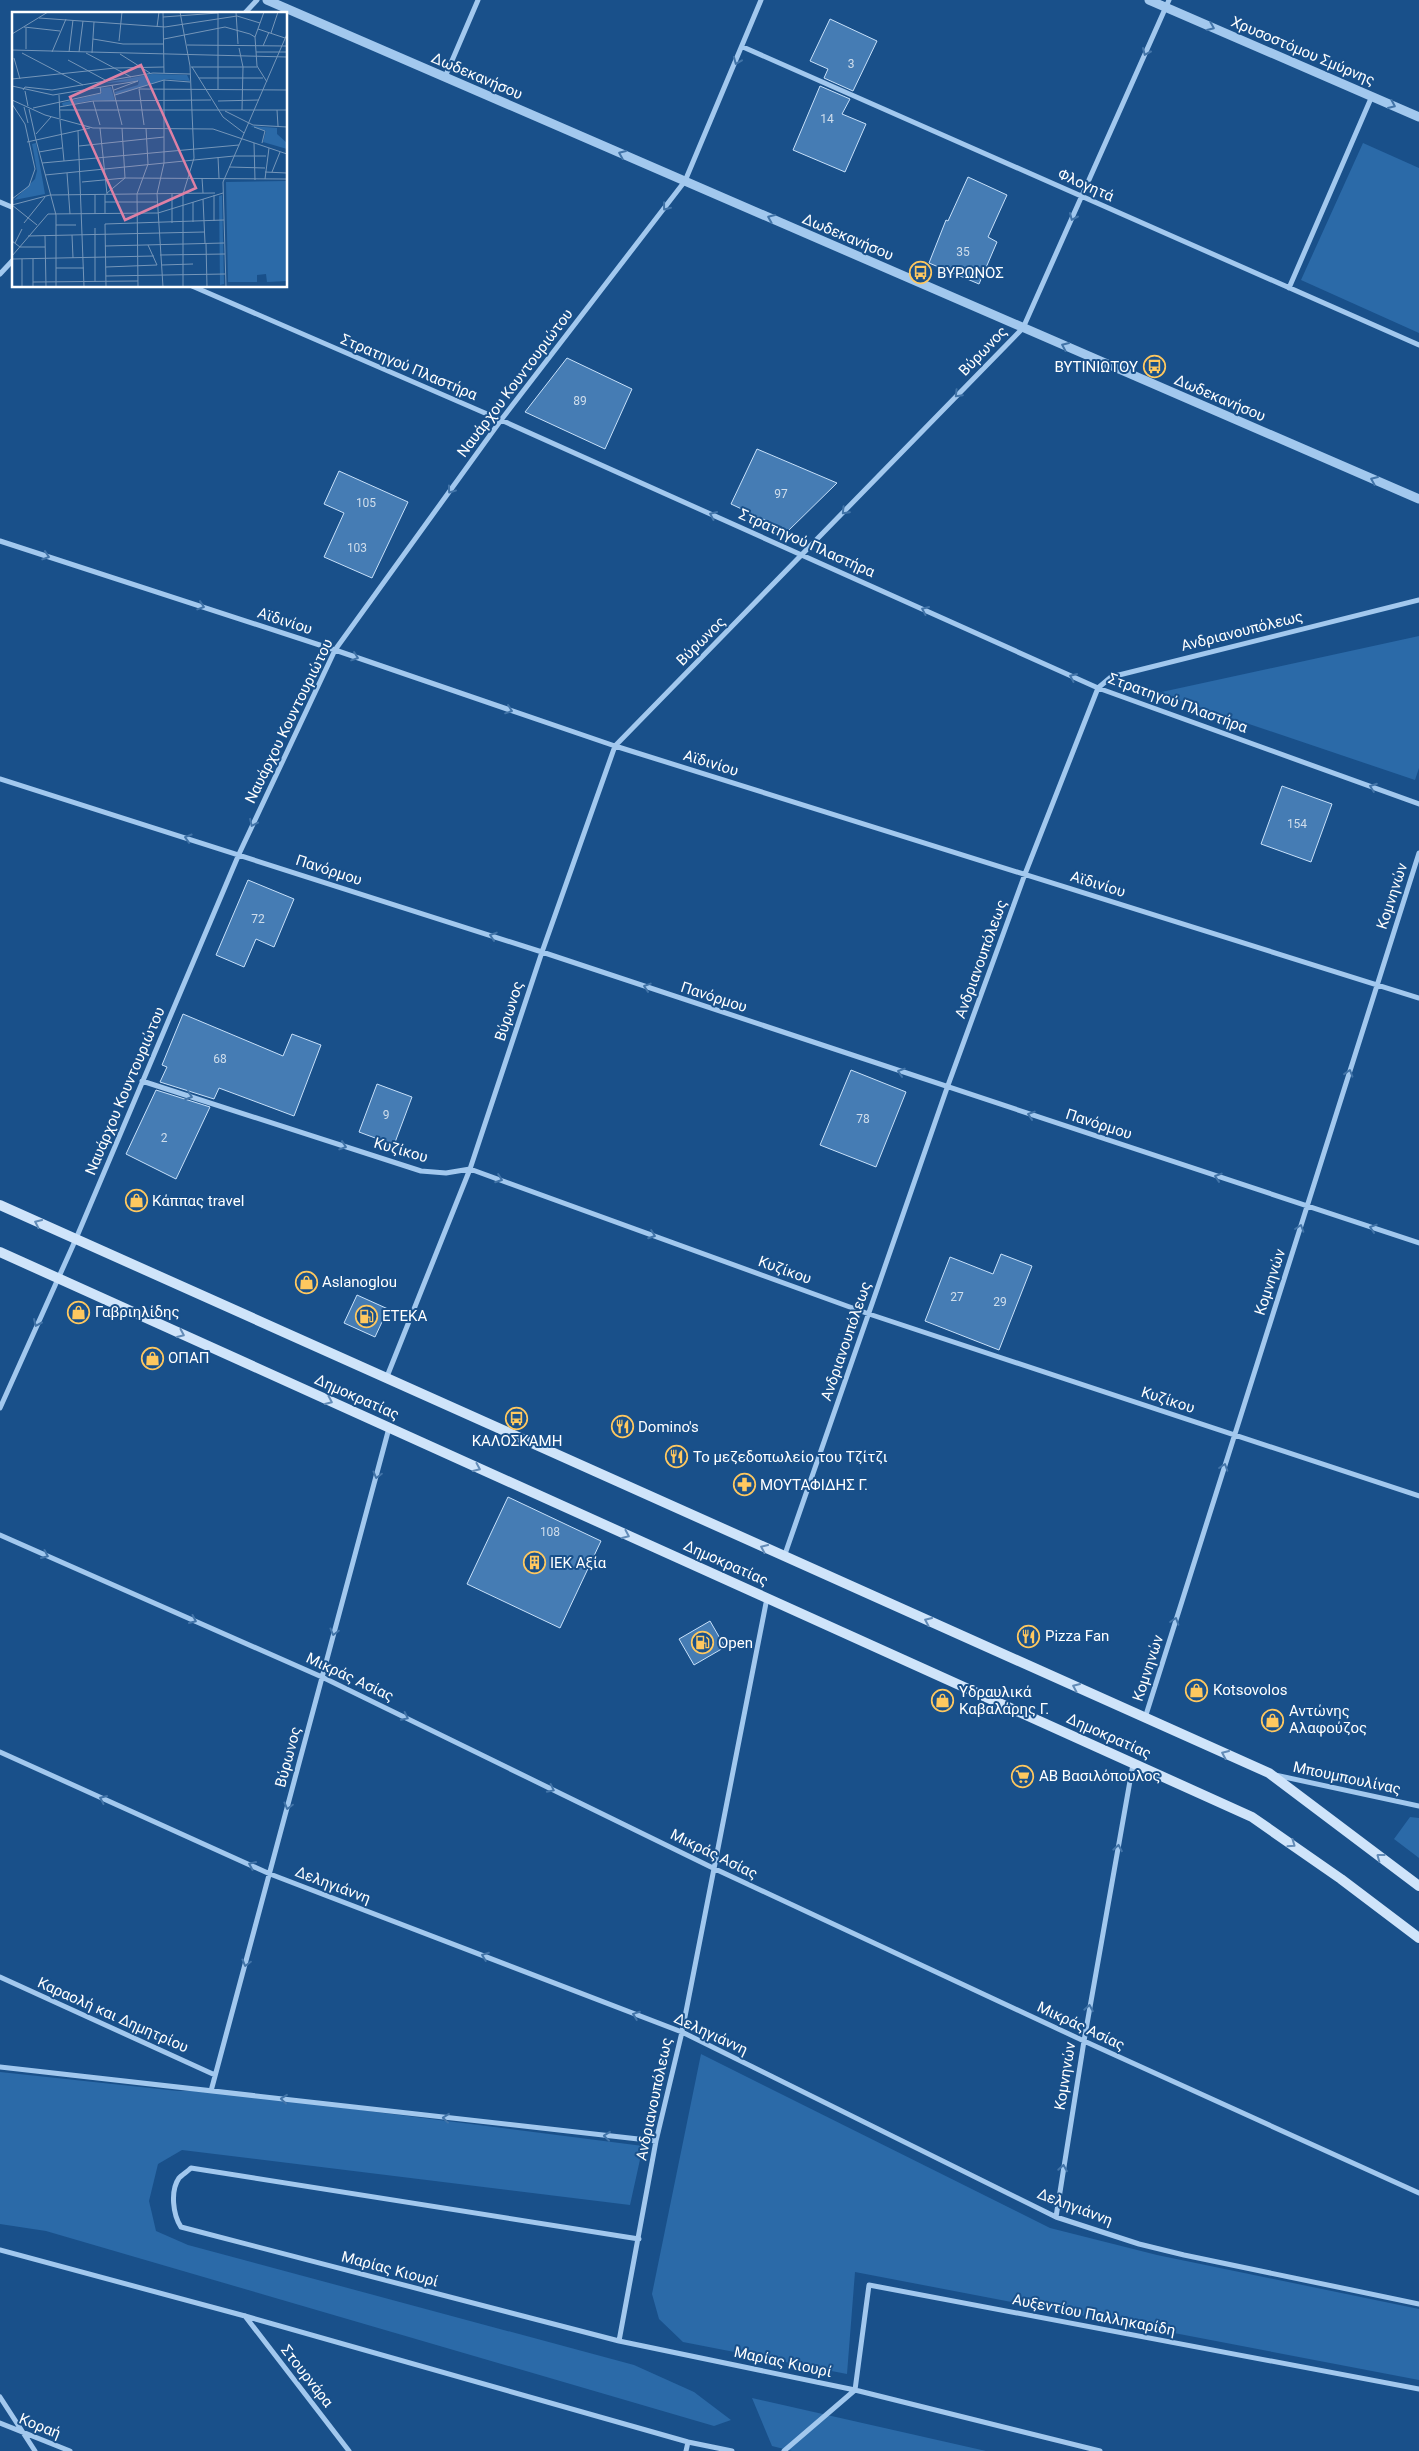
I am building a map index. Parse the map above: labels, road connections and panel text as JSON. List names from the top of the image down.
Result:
{
  "streets": {
    "main road": ["Δημοκρατίας"],
    "street": [
      "Χρυσοστόμου Σμύρνης",
      "Δωδεκανήσου",
      "Φλογητά",
      "Βύρωνος",
      "Στρατηγού Πλαστήρα",
      "Ναυάρχου Κουντουριώτου",
      "Αϊδινίου",
      "Ανδριανουπόλεως",
      "Πανόρμου",
      "Κομνηνών",
      "Κυζίκου",
      "Μικράς Ασίας",
      "Μπουμπουλίνας",
      "Δεληγιάννη",
      "Καραολή και Δημητρίου",
      "Μαρίας Κιουρί",
      "Αυξεντίου Παλληκαρίδη",
      "Στουρνάρα",
      "Κοραή"
    ]
  },
  "crossings": [
    ["Χρυσοστόμου Σμύρνης", "Βύρωνος"],
    ["Δωδεκανήσου", "Βύρωνος"],
    ["Δωδεκανήσου", "Ναυάρχου Κουντουριώτου"],
    ["Φλογητά", "Βύρωνος"],
    ["Φλογητά", "Ναυάρχου Κουντουριώτου"],
    ["Βύρωνος", "Στρατηγού Πλαστήρα"],
    ["Βύρωνος", "Αϊδινίου"],
    ["Βύρωνος", "Πανόρμου"],
    ["Βύρωνος", "Κυζίκου"],
    ["Βύρωνος", "Δημοκρατίας"],
    ["Βύρωνος", "Μικράς Ασίας"],
    ["Βύρωνος", "Δεληγιάννη"],
    ["Βύρωνος", "Καραολή και Δημητρίου"],
    ["Στρατηγού Πλαστήρα", "Ναυάρχου Κουντουριώτου"],
    ["Στρατηγού Πλαστήρα", "Ανδριανουπόλεως"],
    ["Ναυάρχου Κουντουριώτου", "Αϊδινίου"],
    ["Ναυάρχου Κουντουριώτου", "Πανόρμου"],
    ["Ναυάρχου Κουντουριώτου", "Κυζίκου"],
    ["Ναυάρχου Κουντουριώτου", "Δημοκρατίας"],
    ["Αϊδινίου", "Ανδριανουπόλεως"],
    ["Αϊδινίου", "Κομνηνών"],
    ["Ανδριανουπόλεως", "Πανόρμου"],
    ["Ανδριανουπόλεως", "Κυζίκου"],
    ["Ανδριανουπόλεως", "Δημοκρατίας"],
    ["Ανδριανουπόλεως", "Μικράς Ασίας"],
    ["Ανδριανουπόλεως", "Δεληγιάννη"],
    ["Ανδριανουπόλεως", "Μαρίας Κιουρί"],
    ["Πανόρμου", "Κομνηνών"],
    ["Κομνηνών", "Κυζίκου"],
    ["Κομνηνών", "Δημοκρατίας"],
    ["Κομνηνών", "Μικράς Ασίας"],
    ["Κομνηνών", "Δεληγιάννη"],
    ["Δημοκρατίας", "Μπουμπουλίνας"],
    ["Μαρίας Κιουρί", "Αυξεντίου Παλληκαρίδη"]
  ],
  "one_way": [
    "Χρυσοστόμου Σμύρνης",
    "Δωδεκανήσου",
    "Βύρωνος",
    "Στρατηγού Πλαστήρα",
    "Ναυάρχου Κουντουριώτου",
    "Αϊδινίου",
    "Πανόρμου",
    "Κομνηνών",
    "Κυζίκου",
    "Μικράς Ασίας",
    "Δεληγιάννη"
  ],
  "places": {
    "bus stop": ["ΒΥΡΩΝΟΣ", "ΒΥΤΙΝΙΩΤΟΥ", "ΚΑΛΟΣΚΑΜΗ"],
    "shop": [
      "Κάππας travel",
      "Aslanoglou",
      "Γαβριηλίδης",
      "ΟΠΑΠ",
      "Kotsovolos",
      "Υδραυλικά Καβαλάρης Γ.",
      "Αντώνης Αλαφούζος"
    ],
    "fuel station": ["ΕΤΕΚΑ", "Open"],
    "restaurant": ["Domino's", "Το μεζεδοπωλείο του Τζίτζι", "Pizza Fan"],
    "pharmacy": ["ΜΟΥΤΑΦΙΔΗΣ Γ."],
    "building": ["ΙΕΚ Αξία"],
    "supermarket": ["ΑΒ Βασιλόπουλος"]
  },
  "house_numbers": [
    "3",
    "14",
    "35",
    "89",
    "97",
    "105",
    "103",
    "154",
    "72",
    "68",
    "9",
    "78",
    "2",
    "27",
    "29",
    "108"
  ]
}
